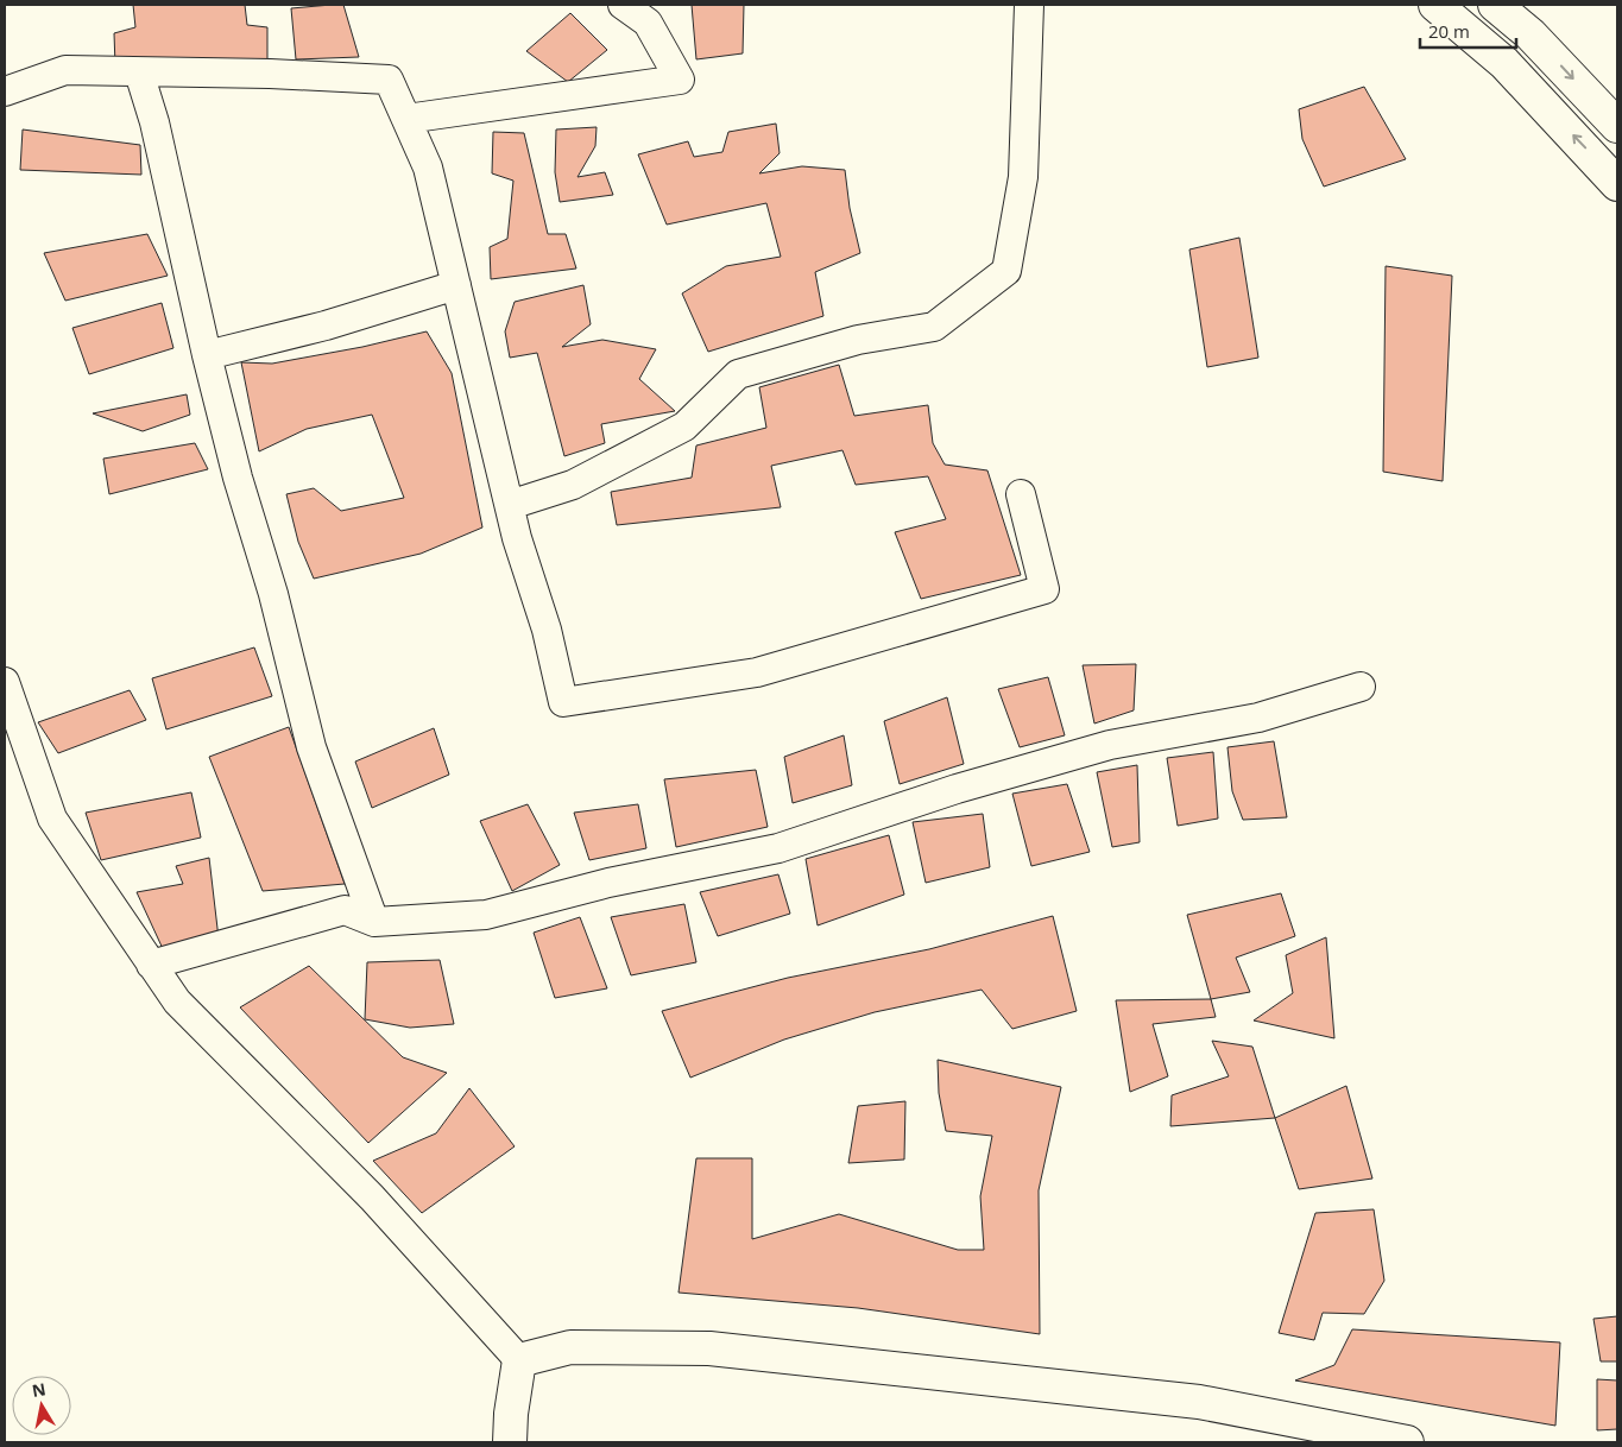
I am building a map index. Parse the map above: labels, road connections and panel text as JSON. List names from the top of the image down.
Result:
{
  "scale_bar": "20 m",
  "north": "top"
}
